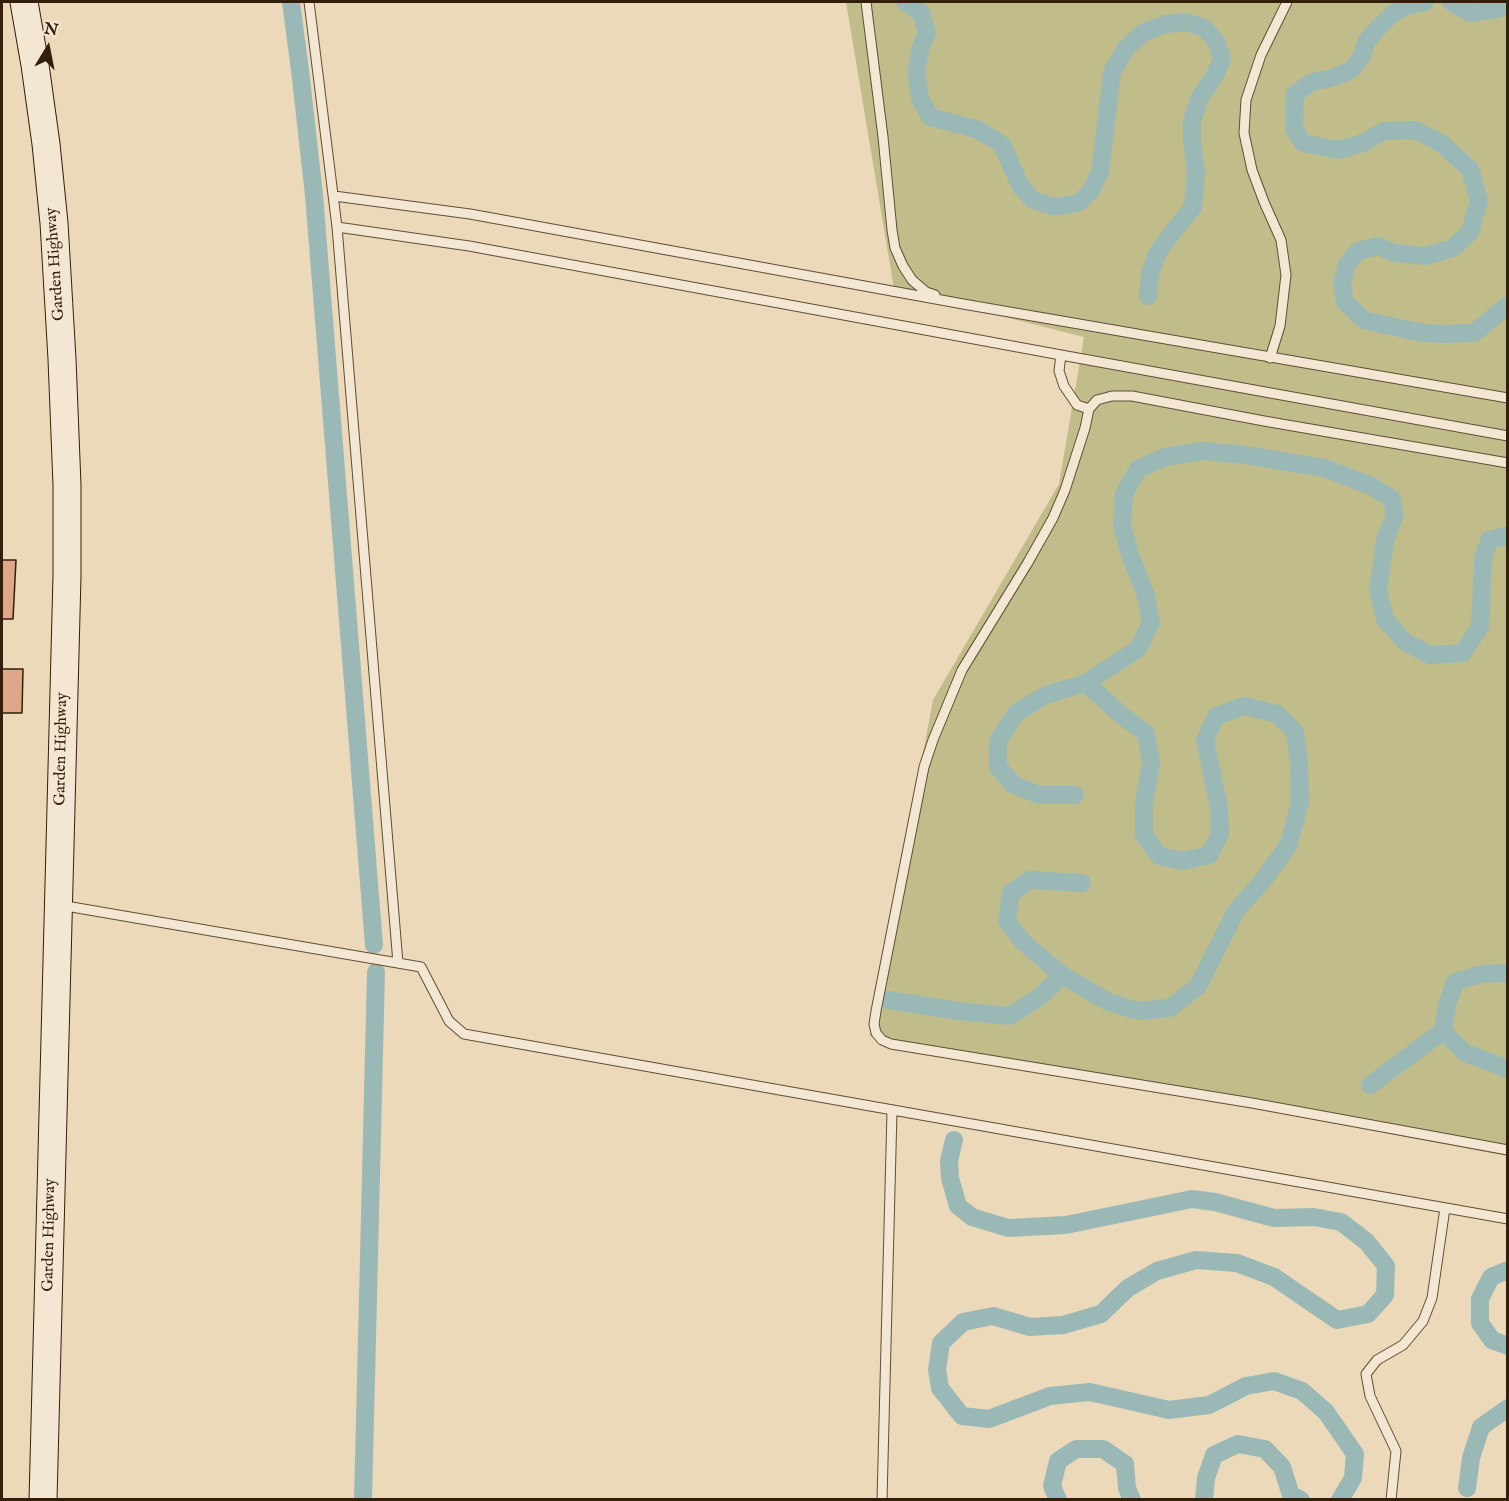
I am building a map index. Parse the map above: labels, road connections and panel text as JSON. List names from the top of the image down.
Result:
{
  "streets": {
    "main road": ["Garden Highway"]
  },
  "north": "top"
}
